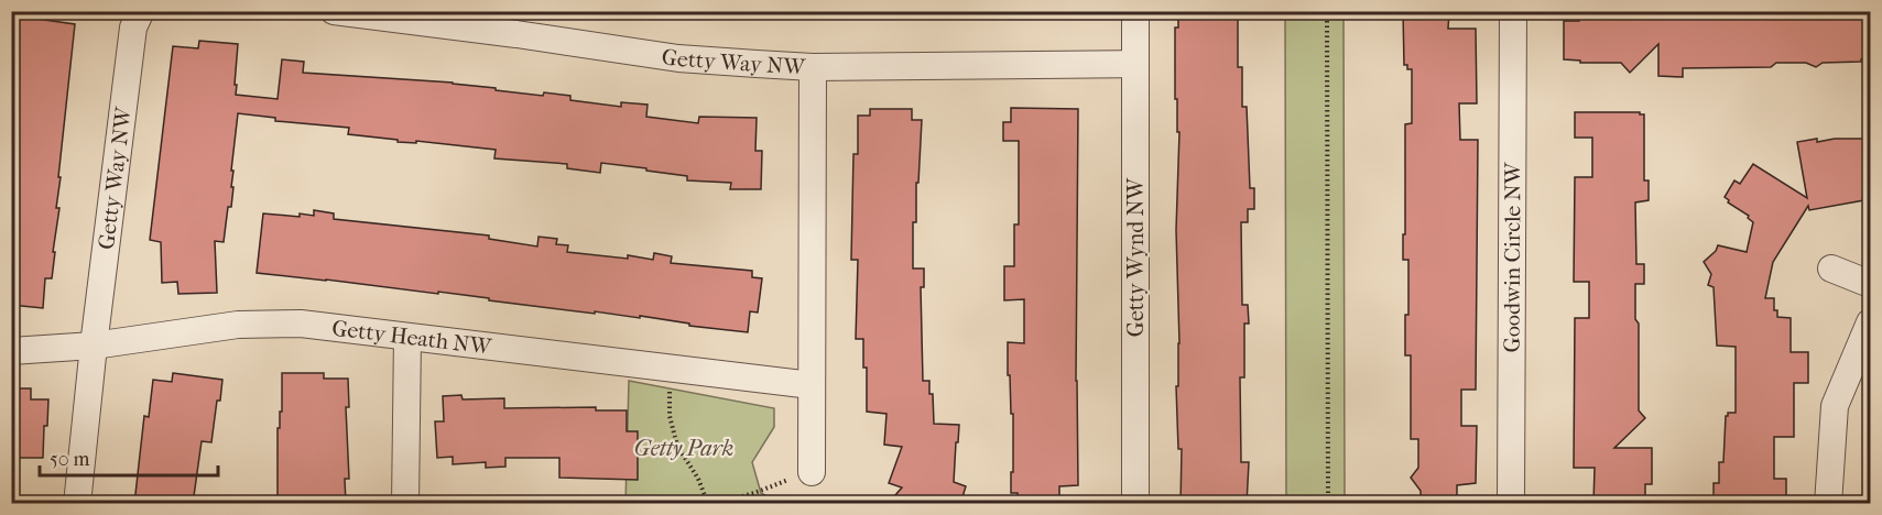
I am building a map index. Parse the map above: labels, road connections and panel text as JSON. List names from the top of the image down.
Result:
{
  "streets": {
    "street": [
      "Getty Way NW",
      "Getty Wynd NW",
      "Goodwin Circle NW",
      "Getty Heath NW"
    ]
  },
  "crossings": [
    ["Getty Way NW", "Getty Wynd NW"],
    ["Getty Way NW", "Getty Heath NW"]
  ],
  "parks": ["Getty Park"],
  "scale_bar": "50 m"
}
